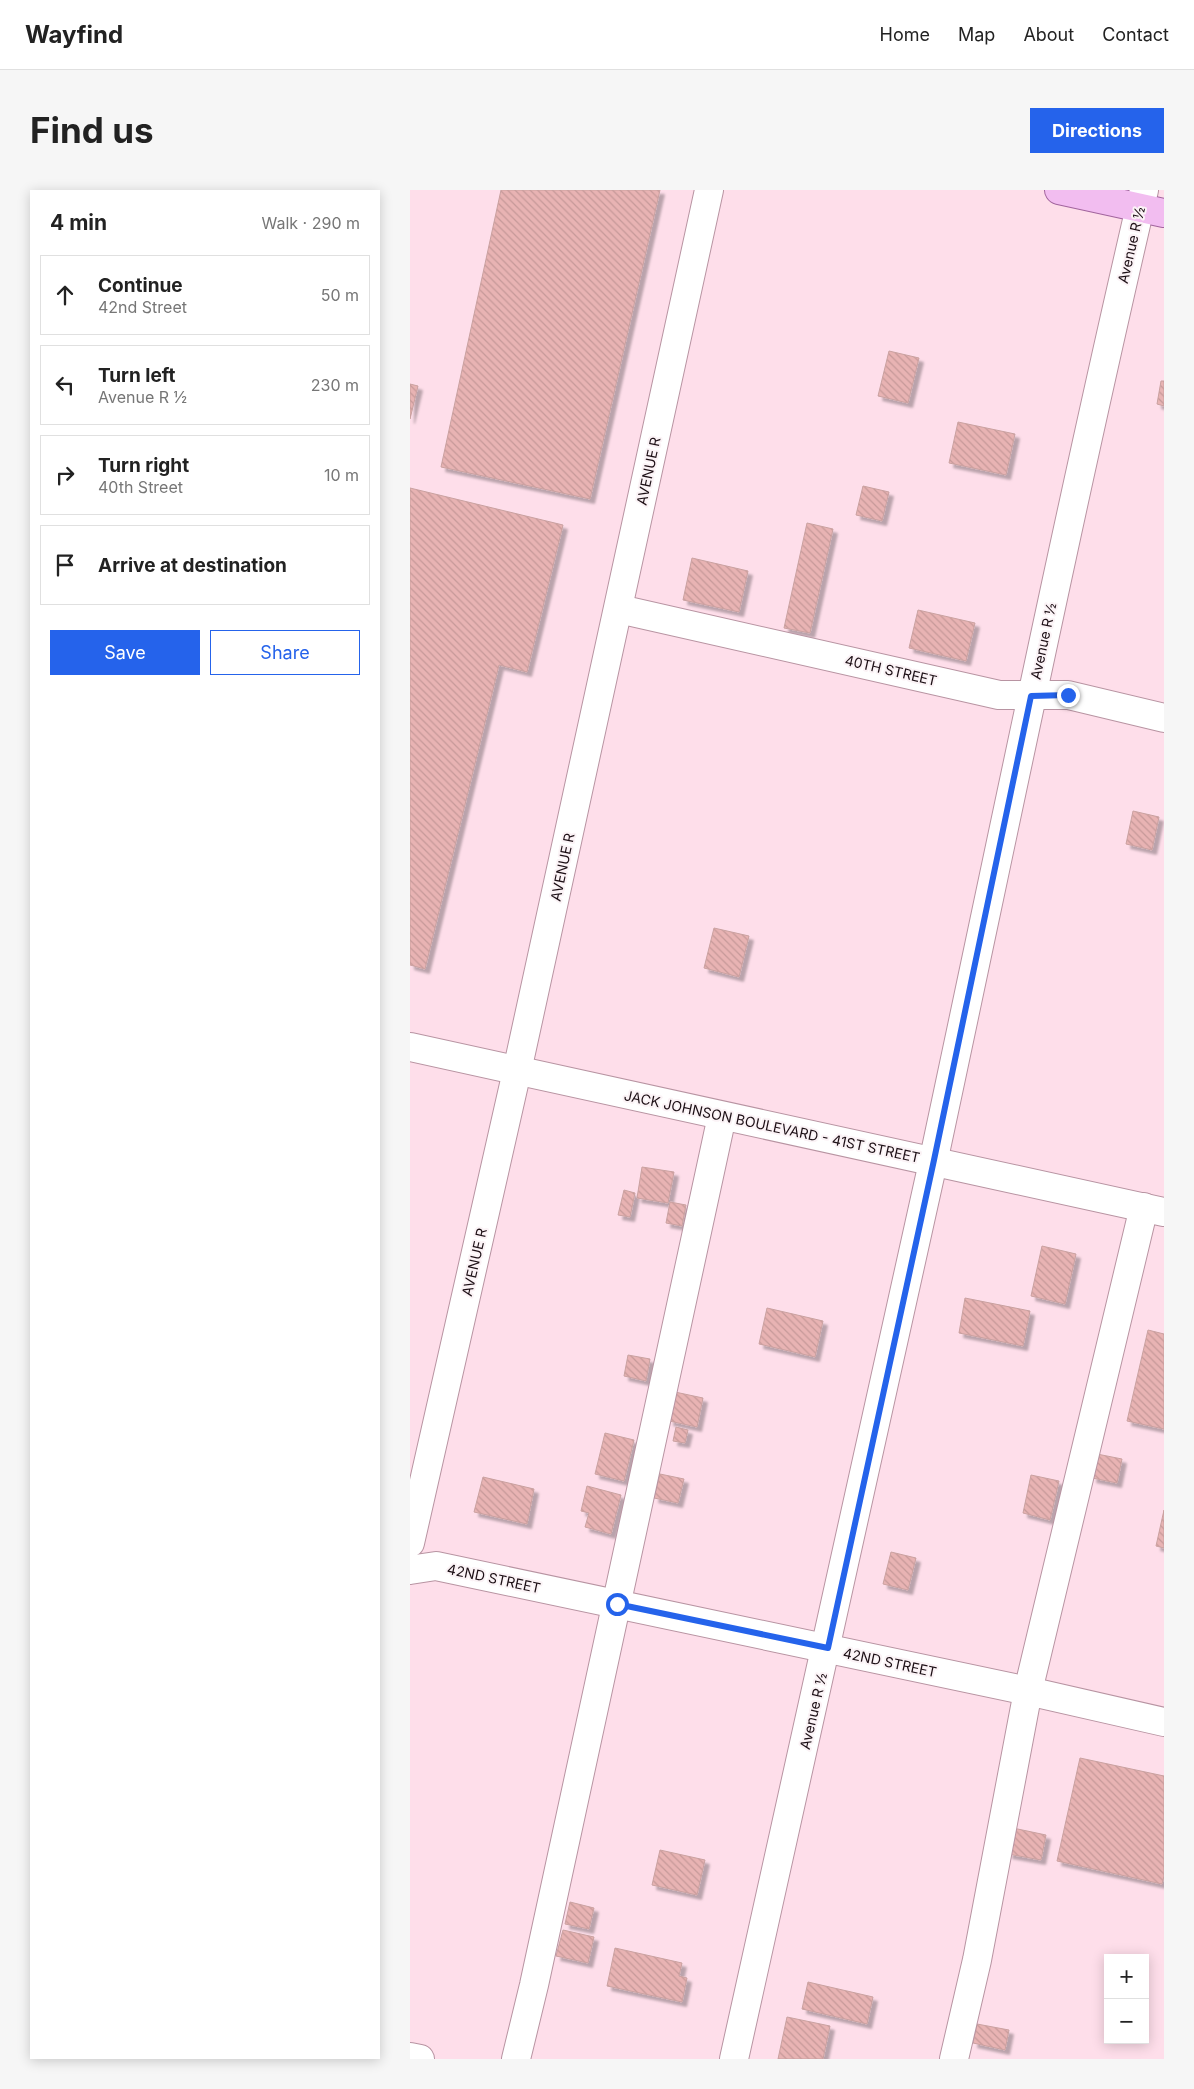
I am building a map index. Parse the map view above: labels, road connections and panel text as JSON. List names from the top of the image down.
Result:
{
  "streets": {
    "street": [
      "Avenue R ½",
      "AVENUE R",
      "40TH STREET",
      "JACK JOHNSON BOULEVARD - 41ST STREET",
      "42ND STREET"
    ]
  },
  "crossings": [
    ["Avenue R ½", "40TH STREET"],
    ["Avenue R ½", "JACK JOHNSON BOULEVARD - 41ST STREET"],
    ["Avenue R ½", "42ND STREET"],
    ["AVENUE R", "40TH STREET"],
    ["AVENUE R", "JACK JOHNSON BOULEVARD - 41ST STREET"]
  ],
  "page": {
    "header": "Wayfind",
    "nav": [
      "Home",
      "Map",
      "About",
      "Contact"
    ],
    "buttons": [
      "Directions",
      ["Save", "Share"]
    ],
    "title": "Find us",
    "heading": ["4 min", "Walk · 290 m"],
    "list": [
      ["Continue", "42nd Street", "50 m"],
      ["Turn left", "Avenue R ½", "230 m"],
      ["Turn right", "40th Street", "10 m"],
      "Arrive at destination"
    ],
    "map_buttons": ["+", "−"]
  }
}
